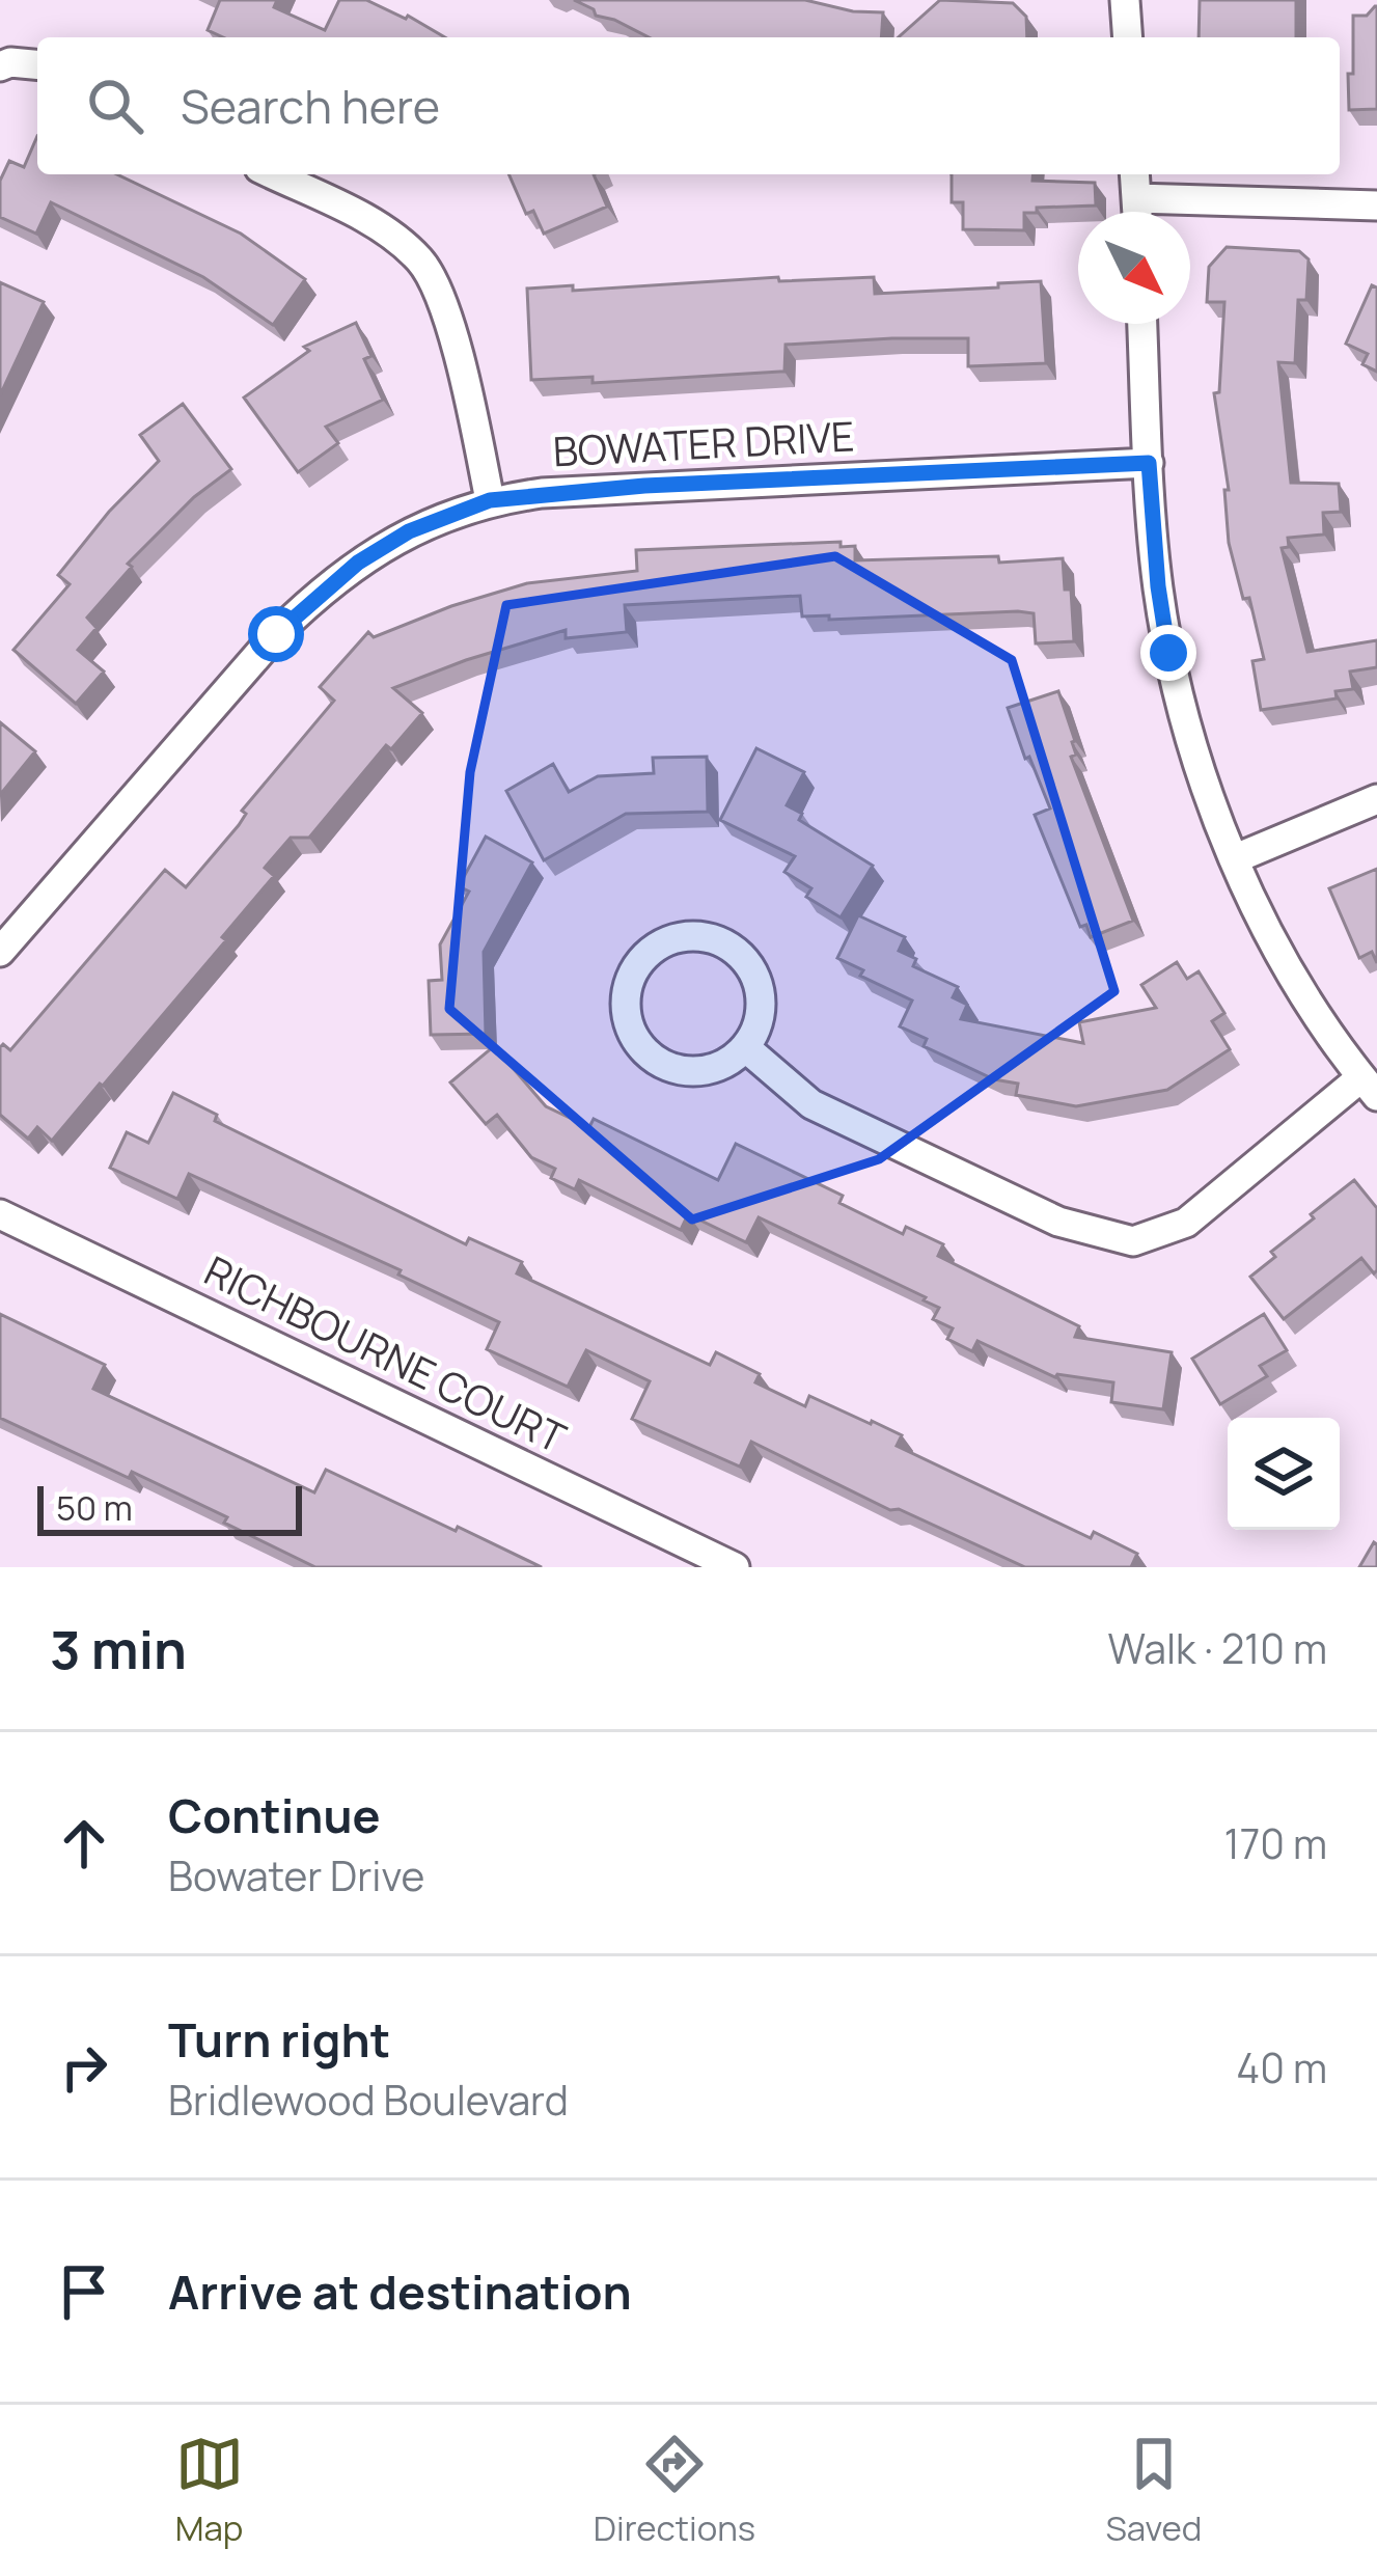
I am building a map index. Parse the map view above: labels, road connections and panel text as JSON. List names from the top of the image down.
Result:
{
  "streets": {
    "street": ["BOWATER DRIVE", "RICHBOURNE COURT"]
  },
  "scale_bar": "50 m",
  "north": "bottom right",
  "page": {
    "search": "Search here",
    "scale": "50 m",
    "heading": ["3 min", "Walk · 210 m"],
    "list": [
      ["Continue", "Bowater Drive", "170 m"],
      ["Turn right", "Bridlewood Boulevard", "40 m"],
      "Arrive at destination"
    ],
    "nav": ["Map", "Directions", "Saved"]
  }
}
